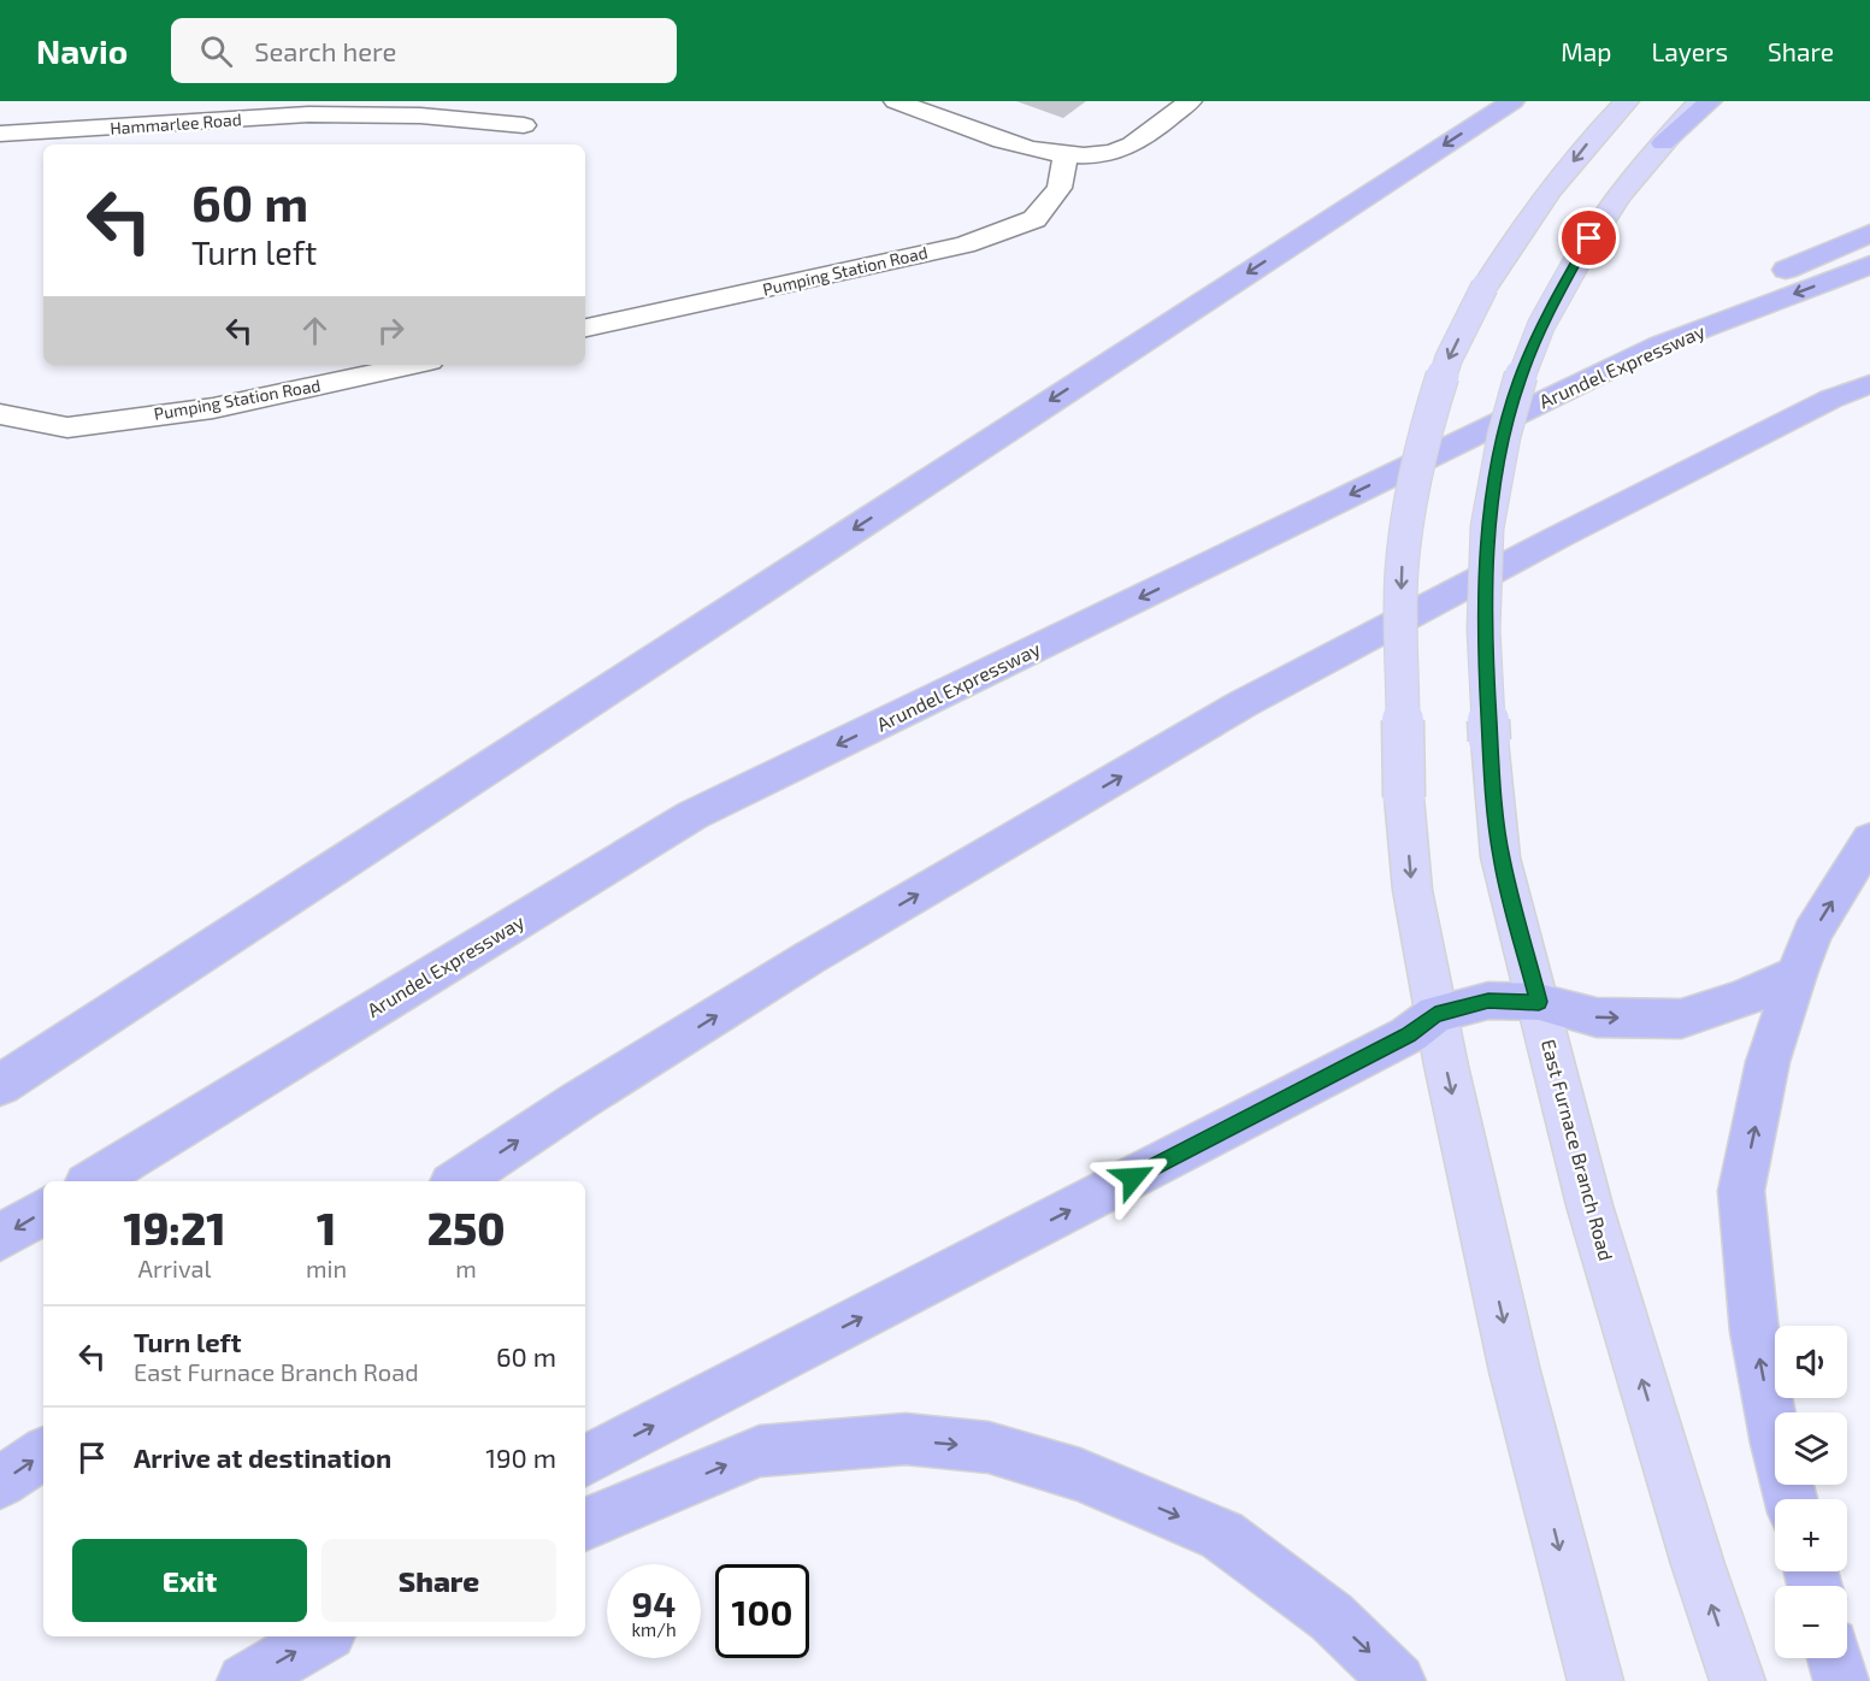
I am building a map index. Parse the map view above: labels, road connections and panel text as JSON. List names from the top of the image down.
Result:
{
  "streets": {
    "highway": ["Arundel Expressway"],
    "main road": ["East Furnace Branch Road"],
    "street": ["Hammarlee Road", "Pumping Station Road"]
  },
  "page": {
    "header": "Navio",
    "search": "Search here",
    "nav": ["Map", "Layers", "Share"],
    "turn": ["60 m", "Turn left"],
    "eta": [
      "19:21",
      "Arrival",
      "1",
      "min",
      "250",
      "m"
    ],
    "list": [
      {
        "name": "Turn left",
        "note": "East Furnace Branch Road",
        "value": "60 m"
      },
      {
        "name": "Arrive at destination",
        "value": "190 m"
      }
    ],
    "map_buttons": ["+", "−"],
    "buttons": ["Exit", "Share"],
    "speed": "94 km/h",
    "limit": "100"
  }
}
